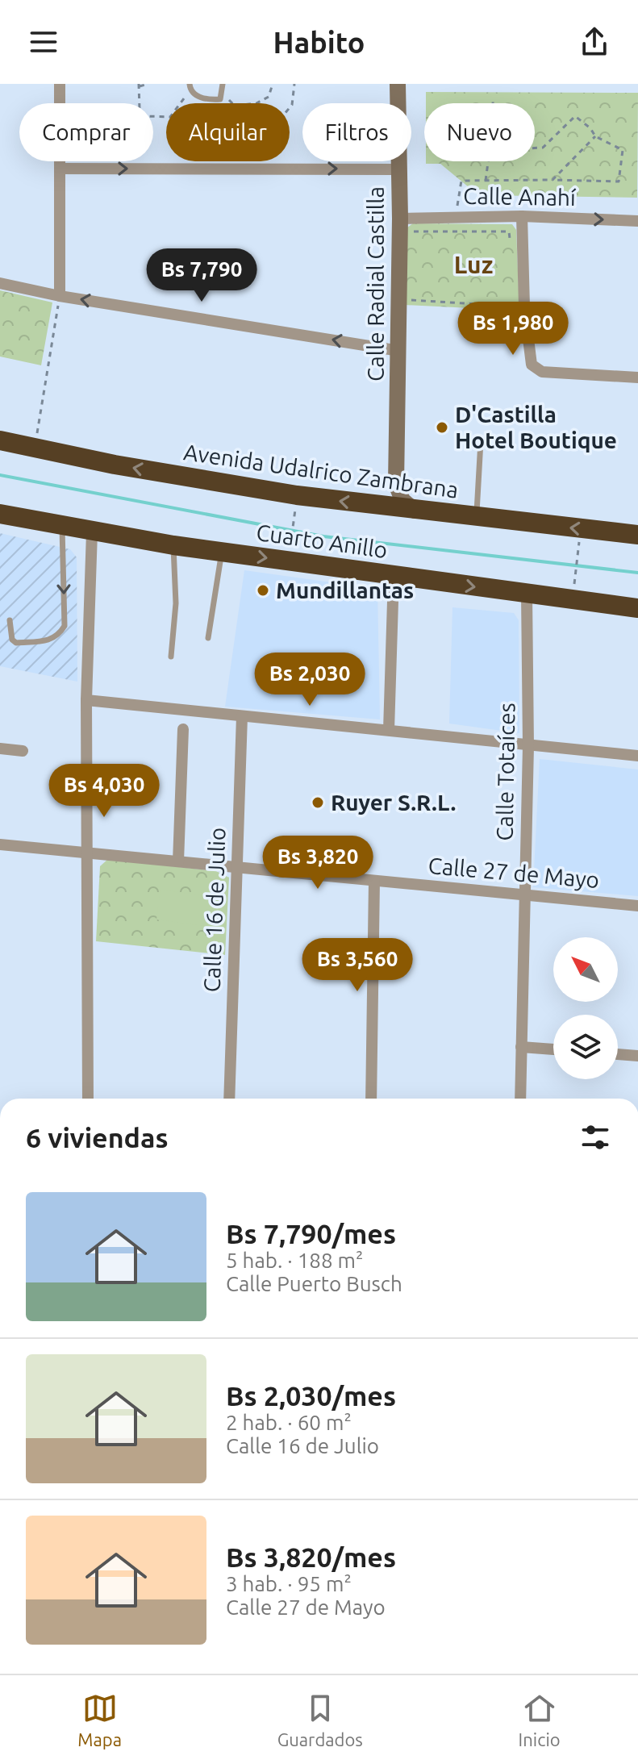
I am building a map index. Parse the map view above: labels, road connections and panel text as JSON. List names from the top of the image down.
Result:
{
  "streets": {
    "highway": ["Avenida Udalrico Zambrana", "Cuarto Anillo"],
    "street": [
      "Calle Anahí",
      "Calle Radial Castilla",
      "Calle Totaíces",
      "Calle 27 de Mayo",
      "Calle 16 de Julio"
    ]
  },
  "crossings": [
    ["Calle Anahí", "Calle Radial Castilla"],
    ["Cuarto Anillo", "Calle Totaíces"],
    ["Calle Totaíces", "Calle 27 de Mayo"],
    ["Calle 27 de Mayo", "Calle 16 de Julio"]
  ],
  "one_way": ["Calle Anahí", "Avenida Udalrico Zambrana", "Cuarto Anillo"],
  "districts": ["Luz"],
  "places": ["D'Castilla Hotel Boutique", "Mundillantas", "Ruyer S.R.L."],
  "north": "top left",
  "page": {
    "header": "Habito",
    "chip": [
      "Comprar",
      "Alquilar",
      "Filtros",
      "Nuevo"
    ],
    "price": [
      "Bs 7,790",
      "Bs 1,980",
      "Bs 2,030",
      "Bs 4,030",
      "Bs 3,820",
      "Bs 3,560"
    ],
    "heading": "6 viviendas",
    "list": [
      {
        "name": "Bs 7,790/mes",
        "note": "5 hab. · 188 m² · Calle Puerto Busch"
      },
      {
        "name": "Bs 2,030/mes",
        "note": "2 hab. · 60 m² · Calle 16 de Julio"
      },
      {
        "name": "Bs 3,820/mes",
        "note": "3 hab. · 95 m² · Calle 27 de Mayo"
      }
    ],
    "tabs": ["Mapa", "Guardados", "Inicio"]
  }
}
